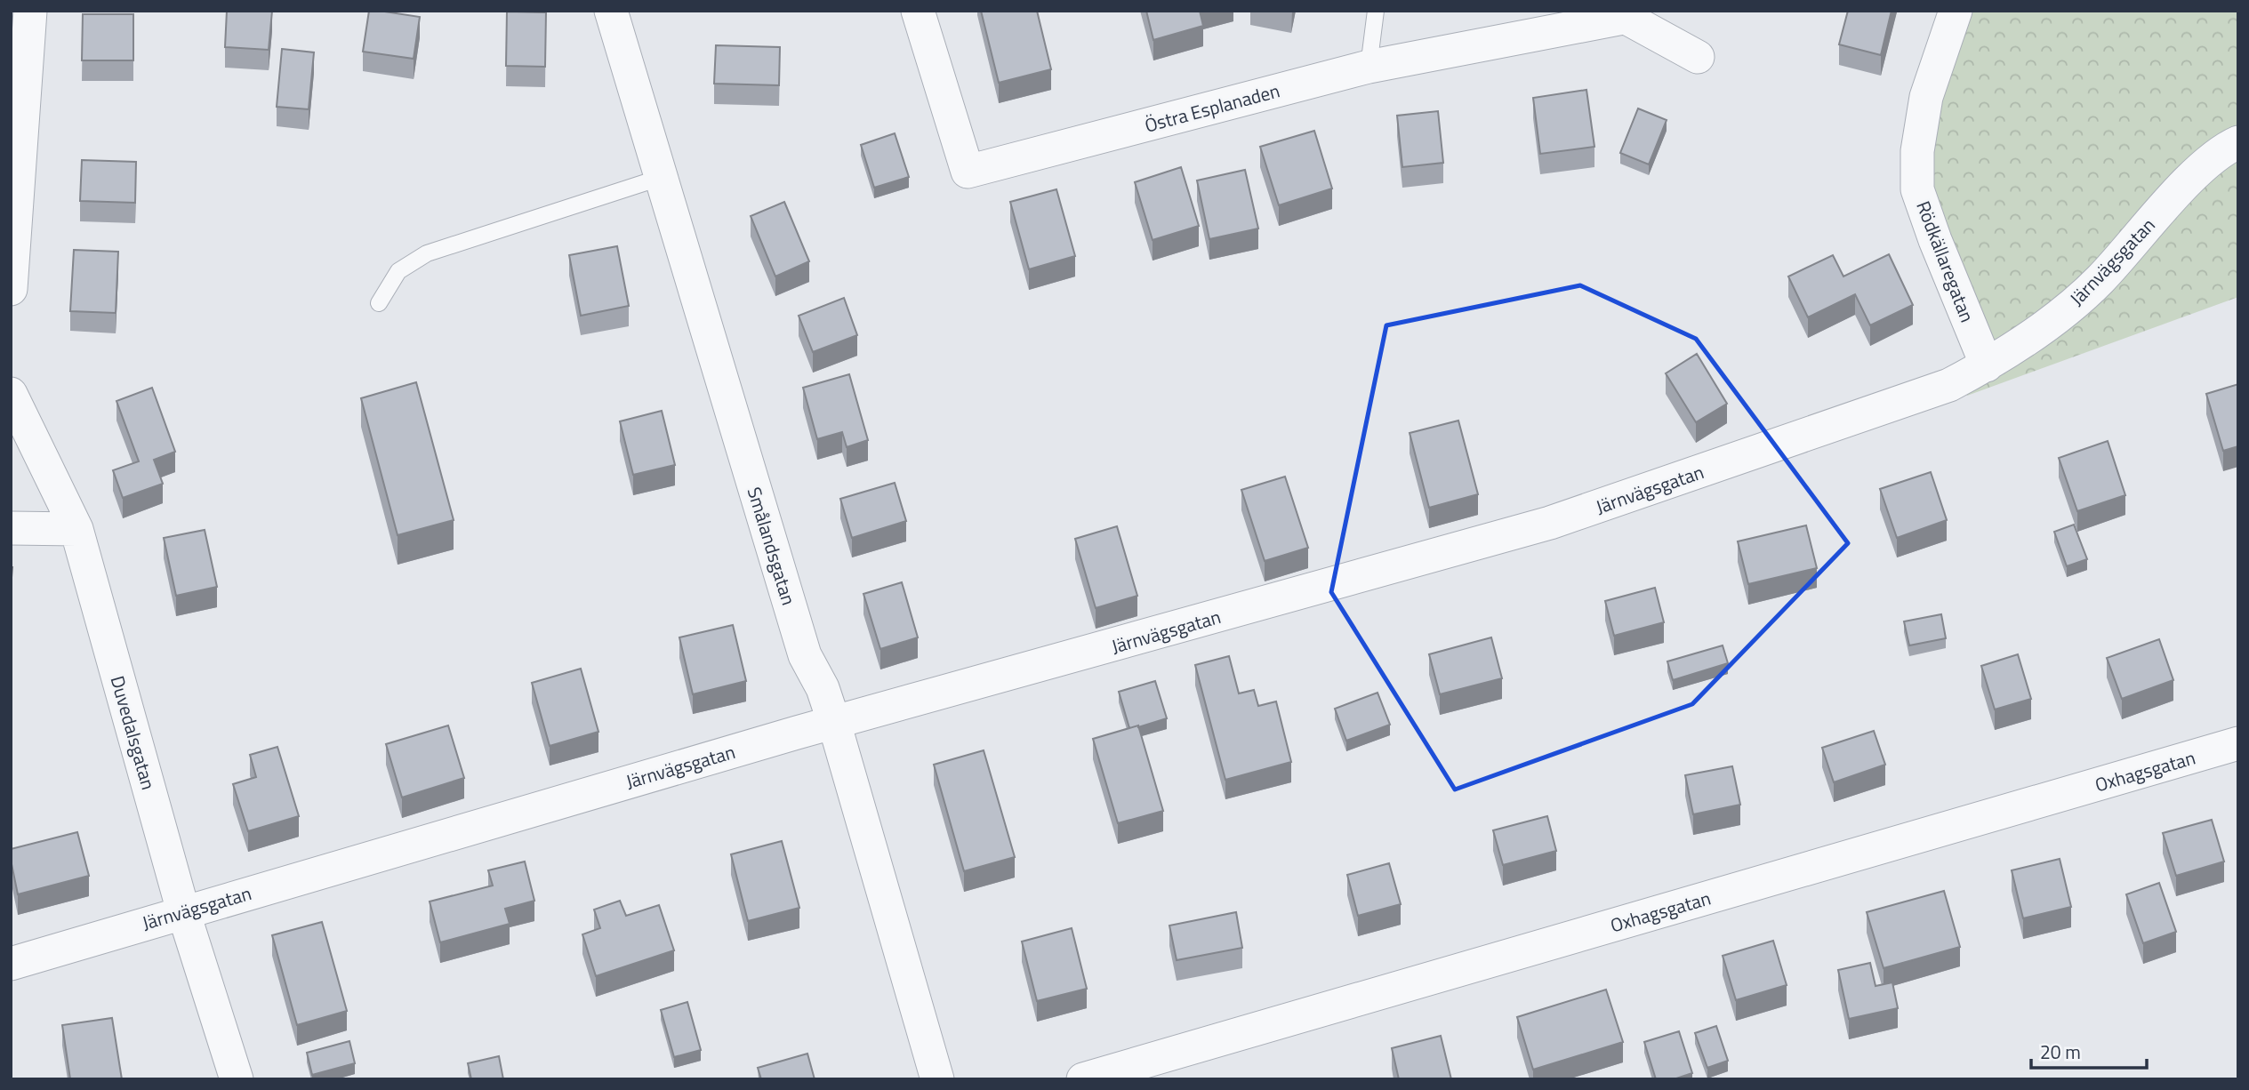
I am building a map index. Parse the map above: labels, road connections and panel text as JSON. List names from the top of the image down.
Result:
{
  "streets": {
    "street": [
      "Östra Esplanaden",
      "Rödkällaregatan",
      "Järnvägsgatan",
      "Smålandsgatan",
      "Duvedalsgatan",
      "Oxhagsgatan"
    ]
  },
  "crossings": [
    ["Rödkällaregatan", "Järnvägsgatan"],
    ["Järnvägsgatan", "Smålandsgatan"],
    ["Järnvägsgatan", "Duvedalsgatan"]
  ],
  "scale_bar": "20 m"
}
